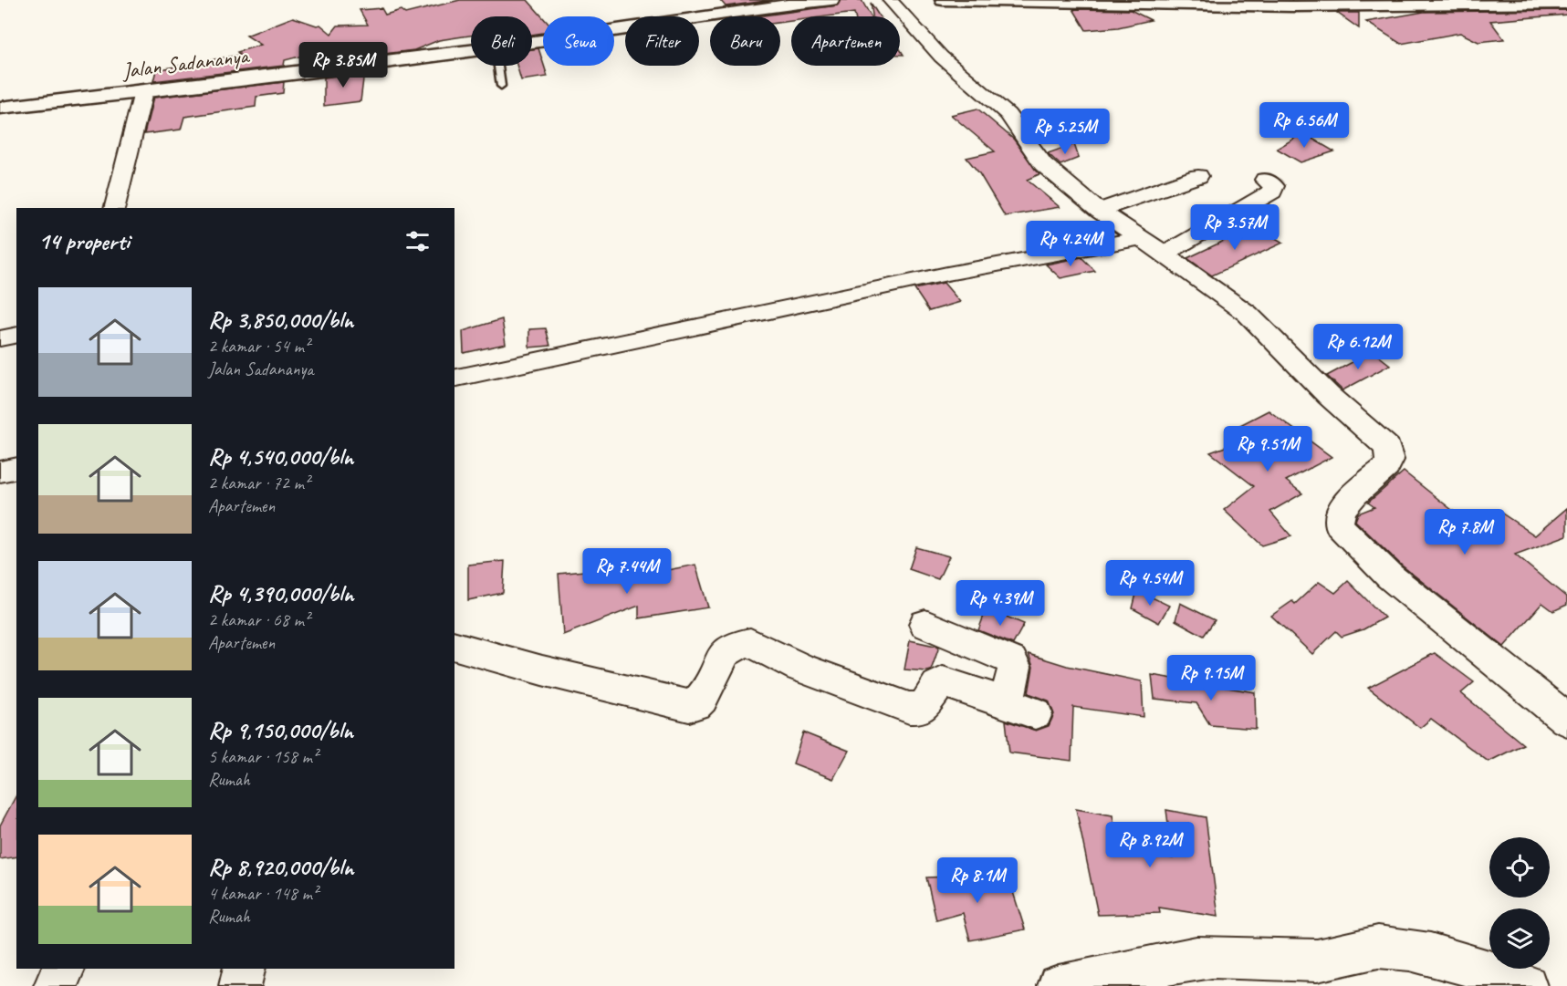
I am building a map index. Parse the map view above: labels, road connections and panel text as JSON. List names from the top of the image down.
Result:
{
  "streets": {
    "street": ["Jalan Sadananya"]
  },
  "page": {
    "chip": [
      "Beli",
      "Sewa",
      "Filter",
      "Baru",
      "Apartemen"
    ],
    "price": [
      "Rp 3.85M",
      "Rp 6.56M",
      "Rp 5.25M",
      "Rp 3.57M",
      "Rp 4.24M",
      "Rp 6.12M",
      "Rp 9.51M",
      "Rp 7.8M",
      "Rp 7.44M",
      "Rp 4.54M",
      "Rp 4.39M",
      "Rp 9.15M",
      "Rp 8.92M",
      "Rp 8.1M"
    ],
    "heading": "14 properti",
    "list": [
      {
        "name": "Rp 3,850,000/bln",
        "note": "2 kamar · 54 m² · Jalan Sadananya"
      },
      {
        "name": "Rp 4,540,000/bln",
        "note": "2 kamar · 72 m² · Apartemen"
      },
      {
        "name": "Rp 4,390,000/bln",
        "note": "2 kamar · 68 m² · Apartemen"
      },
      {
        "name": "Rp 9,150,000/bln",
        "note": "5 kamar · 158 m² · Rumah"
      },
      {
        "name": "Rp 8,920,000/bln",
        "note": "4 kamar · 148 m² · Rumah"
      }
    ]
  }
}
